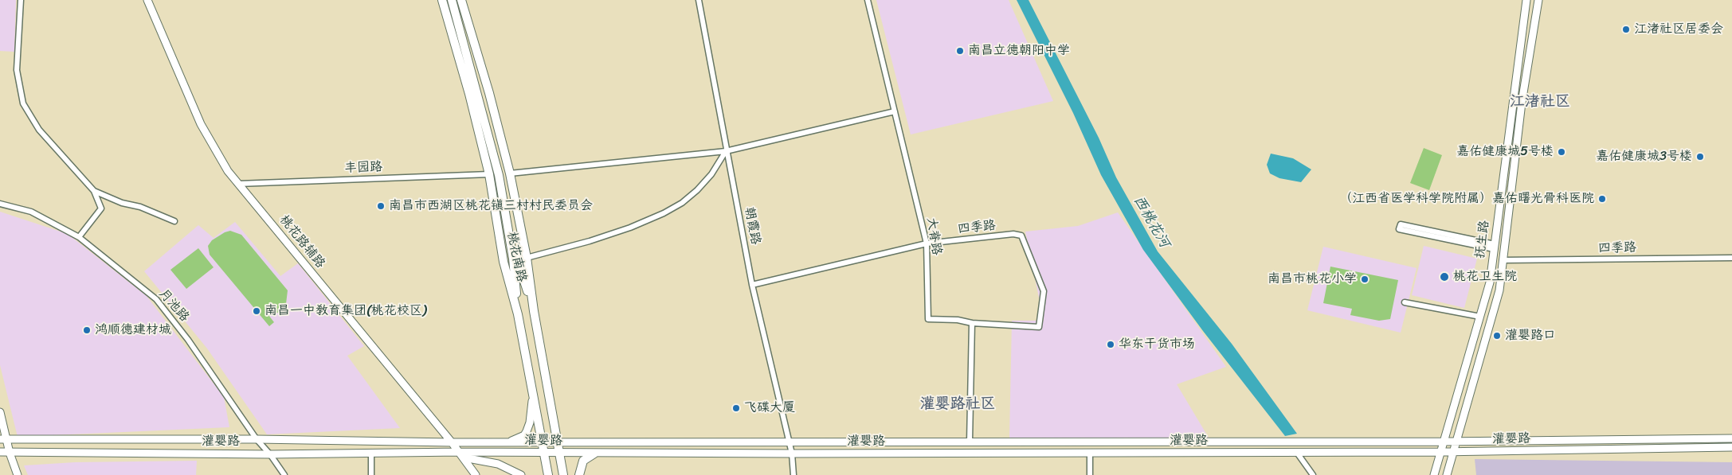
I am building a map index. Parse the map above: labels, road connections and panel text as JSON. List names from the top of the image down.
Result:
{
  "streets": {
    "main road": [
      "抚生路",
      "桃花路辅路",
      "桃花南路",
      "灌婴路"
    ],
    "street": [
      "丰园路",
      "朝霞路",
      "四季路",
      "大脊路",
      "月池路"
    ]
  },
  "crossings": [
    ["丰园路", "桃花路辅路"],
    ["丰园路", "桃花南路"],
    ["朝霞路", "四季路"],
    ["朝霞路", "灌婴路"],
    ["四季路", "大脊路"],
    ["四季路", "抚生路"],
    ["抚生路", "灌婴路"],
    ["桃花路辅路", "灌婴路"],
    ["桃花南路", "灌婴路"],
    ["月池路", "灌婴路"]
  ],
  "districts": ["江渚社区", "灌婴路社区"],
  "water": ["西桃花河"],
  "places": [
    "江渚社区居委会",
    "南昌立德朝阳中学",
    "嘉佑健康城5号楼",
    "嘉佑健康城3号楼",
    "（江西省医学科学院附属）嘉佑曙光骨科医院",
    "南昌市西湖区桃花镇三村村民委员会",
    "桃花卫生院",
    "南昌市桃花小学",
    "南昌一中教育集团(桃花校区)",
    "鸿顺德建材城",
    "灌婴路口",
    "华东干货市场",
    "飞碟大厦"
  ]
}
